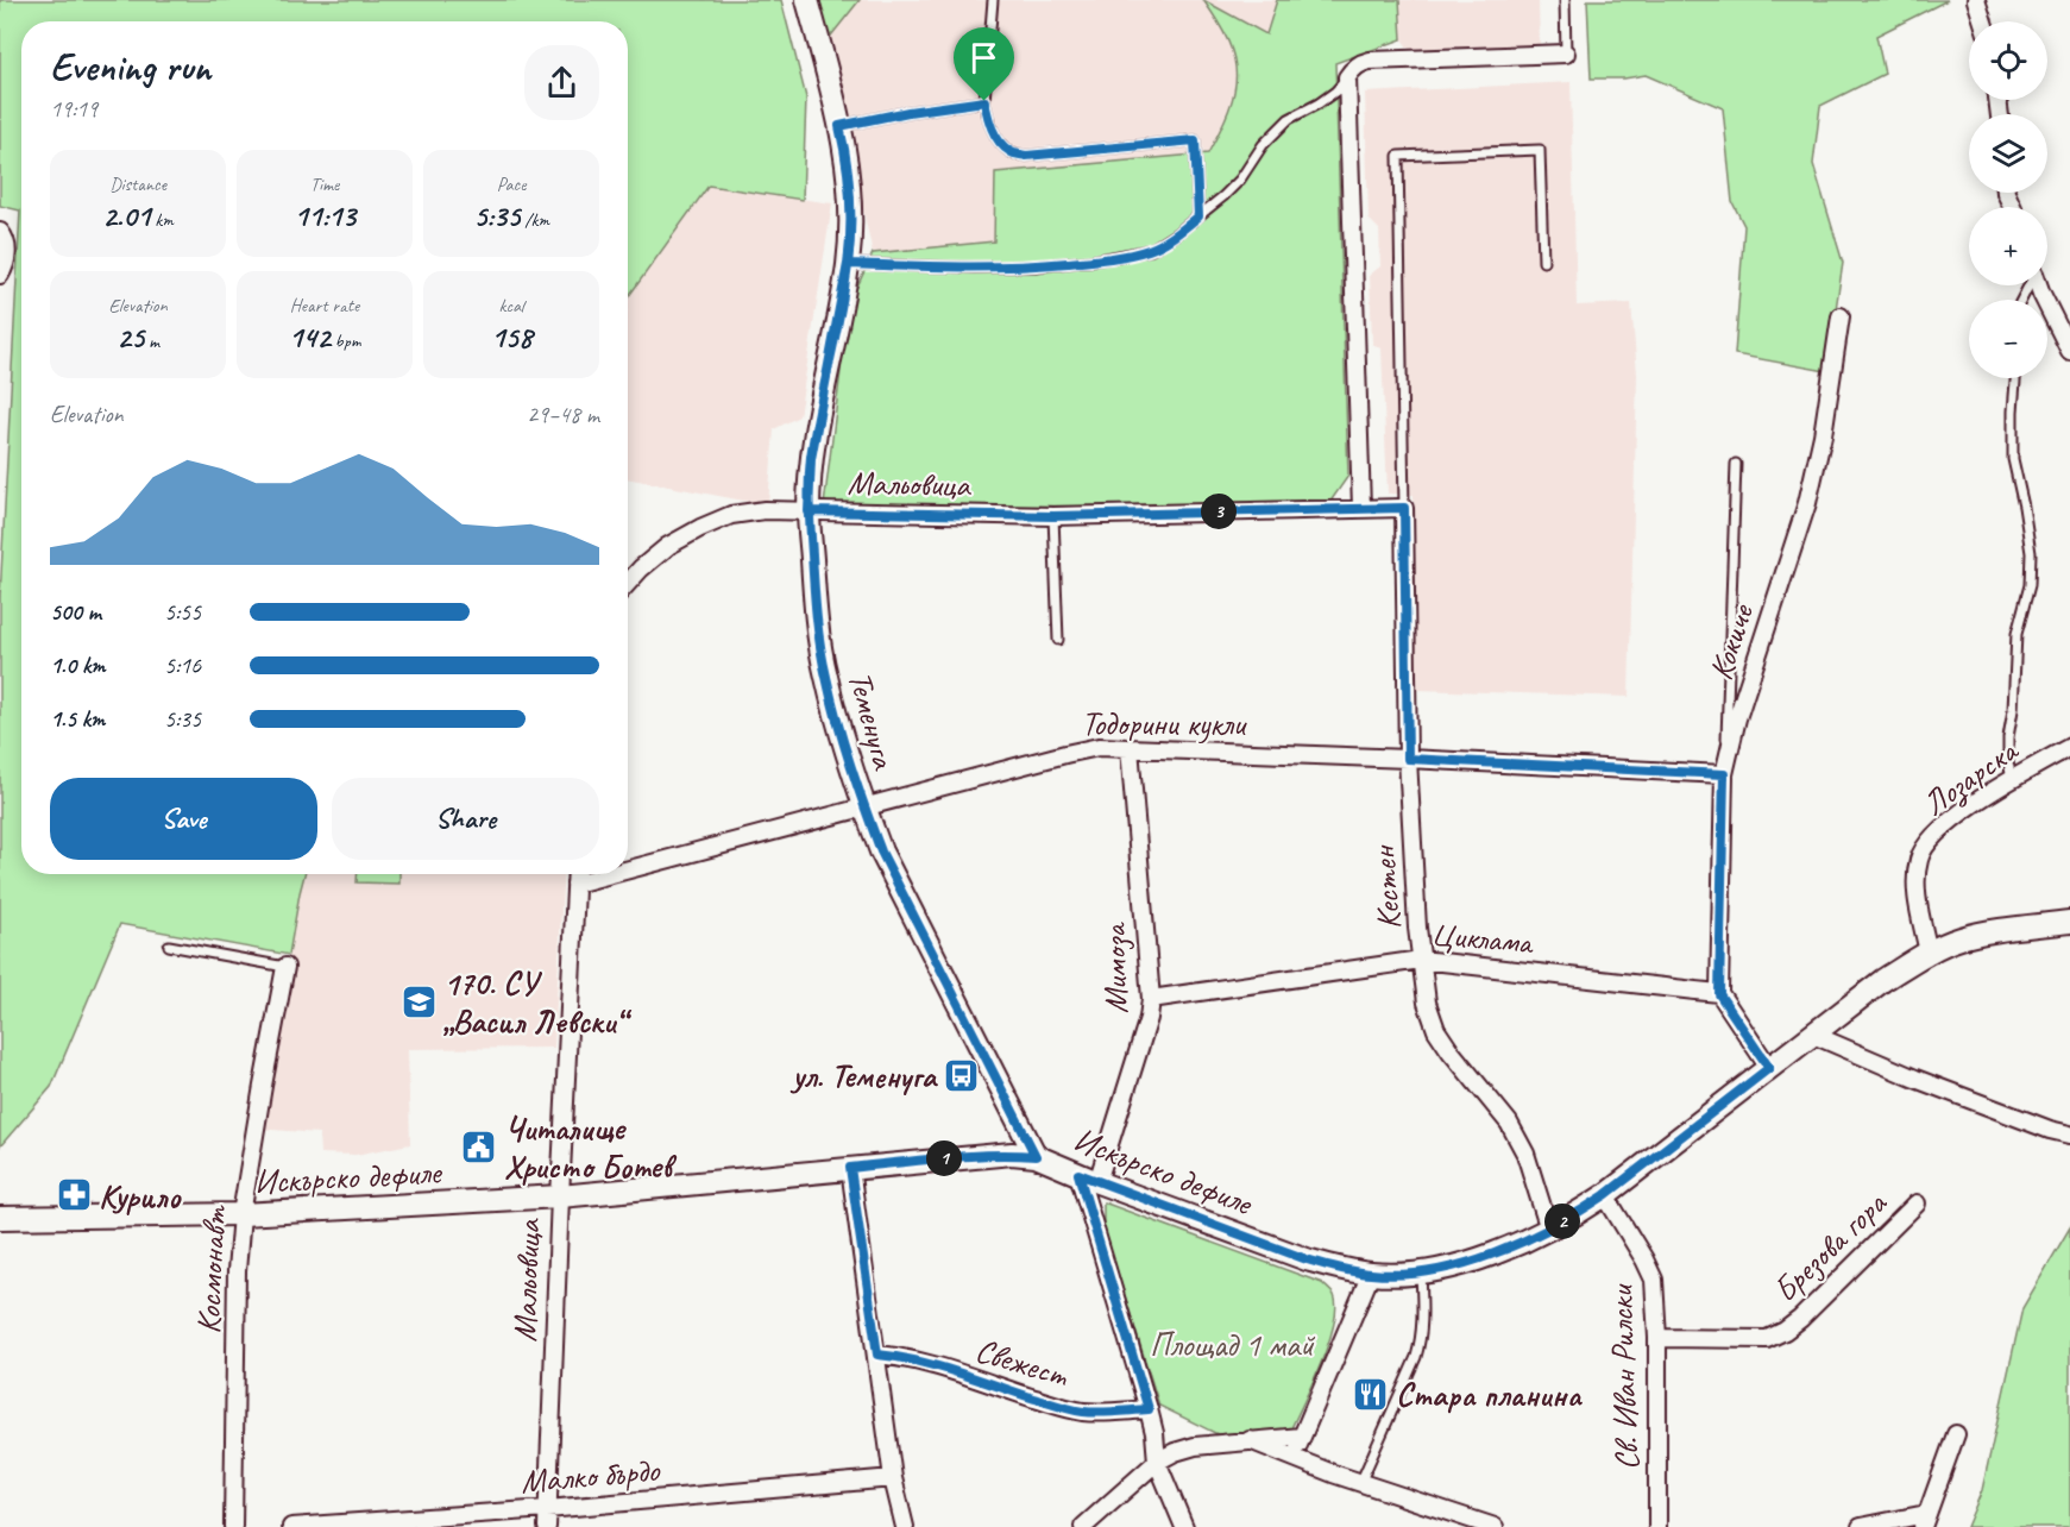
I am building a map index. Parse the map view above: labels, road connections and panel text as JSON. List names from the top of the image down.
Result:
{
  "streets": {
    "main road": ["Теменуга", "Искърско дефиле"],
    "street": [
      "Мальовица",
      "Кокиче",
      "Тодорини кукли",
      "Лозарска",
      "Кестен",
      "Циклама",
      "Мимоза",
      "Брезова гора",
      "Космонавт",
      "Свежест",
      "Св. Иван Рилски",
      "Малко бърдо"
    ]
  },
  "crossings": [
    ["Мальовица", "Теменуга"],
    ["Мальовица", "Тодорини кукли"],
    ["Мальовица", "Кестен"],
    ["Мальовица", "Искърско дефиле"],
    ["Мальовица", "Малко бърдо"],
    ["Кокиче", "Тодорини кукли"],
    ["Кокиче", "Циклама"],
    ["Теменуга", "Тодорини кукли"],
    ["Теменуга", "Искърско дефиле"],
    ["Тодорини кукли", "Кестен"],
    ["Тодорини кукли", "Мимоза"],
    ["Лозарска", "Искърско дефиле"],
    ["Кестен", "Циклама"],
    ["Кестен", "Искърско дефиле"],
    ["Циклама", "Мимоза"],
    ["Мимоза", "Искърско дефиле"],
    ["Искърско дефиле", "Космонавт"],
    ["Искърско дефиле", "Св. Иван Рилски"],
    ["Брезова гора", "Св. Иван Рилски"]
  ],
  "parks": ["Площад 1 май"],
  "places": {
    "school or university": ["170. СУ „Васил Левски“"],
    "bus stop": ["ул. Теменуга"],
    "public building": ["Читалище Христо Ботев"],
    "pharmacy": ["Курило"],
    "restaurant": ["Стара планина"]
  },
  "page": {
    "map_buttons": ["+", "−"],
    "heading": ["Evening run", "19:19"],
    "stats": [
      ["Distance", "2.01 km"],
      ["Time", "11:13"],
      ["Pace", "5:35 /km"],
      ["Elevation", "25 m"],
      ["Heart rate", "142 bpm"],
      ["kcal", "158"]
    ],
    "chart": ["Elevation", "29–48 m"],
    "pins": ["3", "1", "2"],
    "list": [
      {
        "name": "500 m",
        "note": "5:55"
      },
      {
        "name": "1.0 km",
        "note": "5:16"
      },
      {
        "name": "1.5 km",
        "note": "5:35"
      }
    ],
    "buttons": ["Save", "Share"]
  }
}
